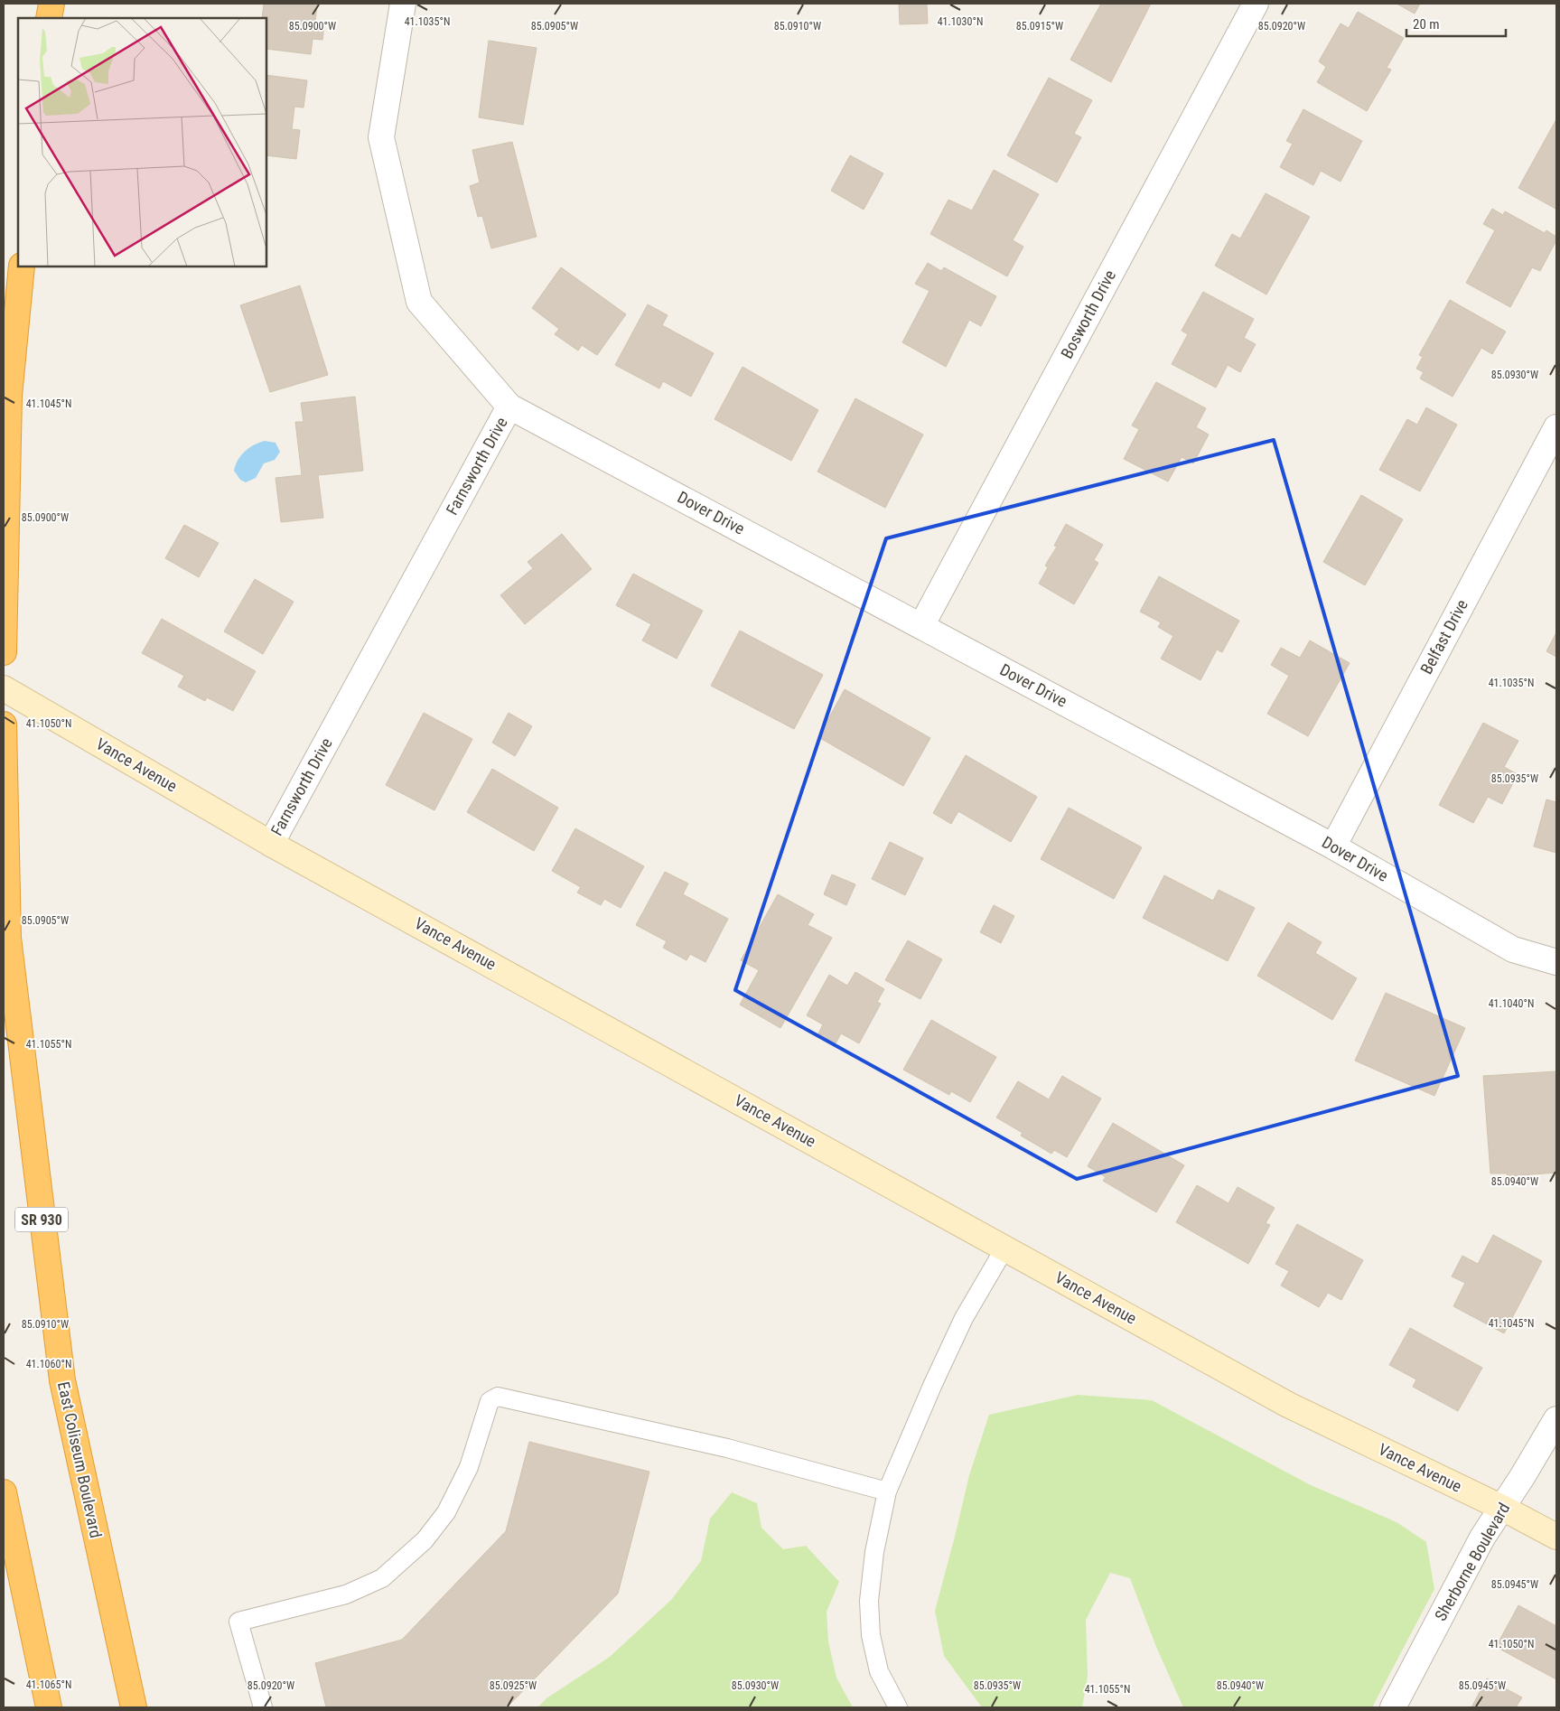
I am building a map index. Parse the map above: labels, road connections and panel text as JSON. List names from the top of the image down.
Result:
{
  "streets": {
    "highway": ["SR 930", "East Coliseum Boulevard"],
    "street": [
      "Bosworth Drive",
      "Farnsworth Drive",
      "Dover Drive",
      "Belfast Drive",
      "Vance Avenue",
      "Sherborne Boulevard"
    ]
  },
  "crossings": [
    ["Bosworth Drive", "Dover Drive"],
    ["Farnsworth Drive", "Dover Drive"],
    ["Farnsworth Drive", "Vance Avenue"],
    ["Dover Drive", "Belfast Drive"],
    ["Vance Avenue", "Sherborne Boulevard"]
  ],
  "scale_bar": "20 m",
  "coordinates": [
    "41.1035°N",
    "41.1030°N",
    "85.0910°W",
    "85.0900°W",
    "85.0905°W",
    "85.0915°W",
    "85.0920°W",
    "85.0930°W",
    "41.1045°N",
    "41.1050°N",
    "85.0935°W",
    "41.1040°N",
    "41.1055°N",
    "85.0940°W",
    "41.1060°N",
    "85.0945°W",
    "41.1065°N",
    "85.0925°W"
  ]
}
